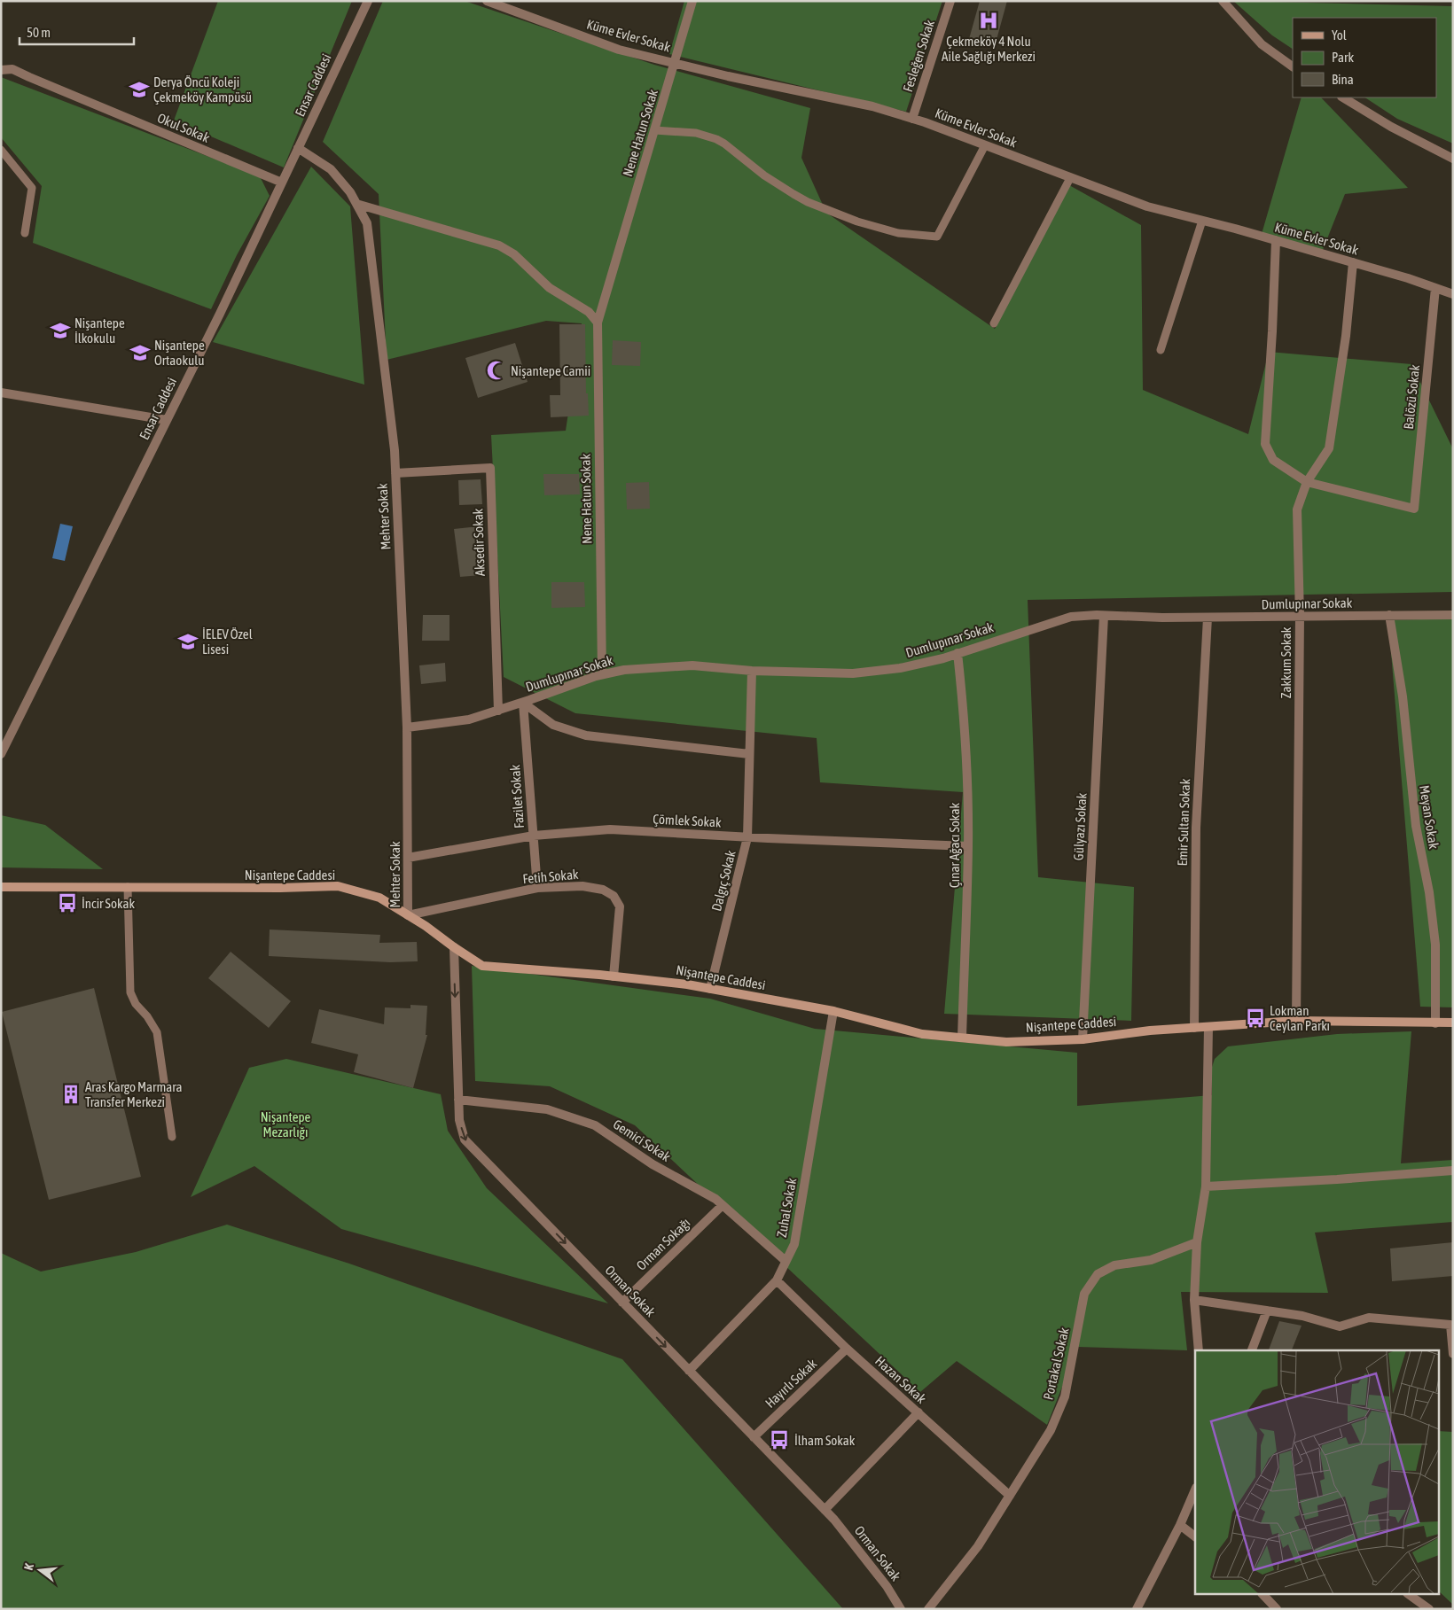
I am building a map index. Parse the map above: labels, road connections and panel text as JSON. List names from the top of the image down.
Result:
{
  "streets": {
    "street": [
      "Küme Evler Sokak",
      "Fesleğen Sokak",
      "Ensar Caddesi",
      "Okul Sokak",
      "Nene Hatun Sokak",
      "Balözü Sokak",
      "Mehter Sokak",
      "Aksedir Sokak",
      "Dumlupınar Sokak",
      "Zakkum Sokak",
      "Fazilet Sokak",
      "Meyan Sokak",
      "Çömlek Sokak",
      "Emir Sultan Sokak",
      "Gülyazı Sokak",
      "Çınar Ağacı Sokak",
      "Nişantepe Caddesi",
      "Fetih Sokak",
      "Dalgıç Sokak",
      "Gemici Sokak",
      "Zuhal Sokak",
      "Orman Sokağı",
      "Orman Sokak",
      "Portakal Sokak",
      "Hazan Sokak",
      "Hayırlı Sokak"
    ]
  },
  "crossings": [
    ["Küme Evler Sokak", "Fesleğen Sokak"],
    ["Küme Evler Sokak", "Nene Hatun Sokak"],
    ["Küme Evler Sokak", "Balözü Sokak"],
    ["Küme Evler Sokak", "Zakkum Sokak"],
    ["Ensar Caddesi", "Okul Sokak"],
    ["Ensar Caddesi", "Mehter Sokak"],
    ["Nene Hatun Sokak", "Dumlupınar Sokak"],
    ["Balözü Sokak", "Zakkum Sokak"],
    ["Mehter Sokak", "Aksedir Sokak"],
    ["Mehter Sokak", "Dumlupınar Sokak"],
    ["Mehter Sokak", "Çömlek Sokak"],
    ["Mehter Sokak", "Nişantepe Caddesi"],
    ["Mehter Sokak", "Fetih Sokak"],
    ["Aksedir Sokak", "Dumlupınar Sokak"],
    ["Dumlupınar Sokak", "Zakkum Sokak"],
    ["Dumlupınar Sokak", "Fazilet Sokak"],
    ["Dumlupınar Sokak", "Meyan Sokak"],
    ["Dumlupınar Sokak", "Emir Sultan Sokak"],
    ["Dumlupınar Sokak", "Gülyazı Sokak"],
    ["Dumlupınar Sokak", "Çınar Ağacı Sokak"],
    ["Dumlupınar Sokak", "Dalgıç Sokak"],
    ["Zakkum Sokak", "Nişantepe Caddesi"],
    ["Fazilet Sokak", "Çömlek Sokak"],
    ["Fazilet Sokak", "Fetih Sokak"],
    ["Meyan Sokak", "Nişantepe Caddesi"],
    ["Çömlek Sokak", "Çınar Ağacı Sokak"],
    ["Çömlek Sokak", "Dalgıç Sokak"],
    ["Emir Sultan Sokak", "Nişantepe Caddesi"],
    ["Gülyazı Sokak", "Nişantepe Caddesi"],
    ["Çınar Ağacı Sokak", "Nişantepe Caddesi"],
    ["Nişantepe Caddesi", "Fetih Sokak"],
    ["Nişantepe Caddesi", "Dalgıç Sokak"],
    ["Nişantepe Caddesi", "Zuhal Sokak"],
    ["Nişantepe Caddesi", "Orman Sokak"],
    ["Gemici Sokak", "Zuhal Sokak"],
    ["Gemici Sokak", "Orman Sokağı"],
    ["Gemici Sokak", "Orman Sokak"],
    ["Zuhal Sokak", "Orman Sokak"],
    ["Zuhal Sokak", "Hazan Sokak"],
    ["Orman Sokağı", "Orman Sokak"],
    ["Orman Sokak", "Hayırlı Sokak"],
    ["Portakal Sokak", "Hazan Sokak"],
    ["Hazan Sokak", "Hayırlı Sokak"]
  ],
  "one_way": ["Orman Sokak"],
  "parks": ["Nişantepe Mezarlığı"],
  "places": {
    "hospital": ["Çekmeköy 4 Nolu Aile Sağlığı Merkezi"],
    "school or university": [
      "Derya Öncü Koleji Çekmeköy Kampüsü",
      "Nişantepe İlkokulu",
      "Nişantepe Ortaokulu",
      "İELEV Özel Lisesi"
    ],
    "mosque": ["Nişantepe Camii"],
    "bus stop": ["İncir Sokak", "Lokman Ceylan Parkı", "İlham Sokak"],
    "building": ["Aras Kargo Marmara Transfer Merkezi"]
  },
  "legend": ["Yol", "Park", "Bina"],
  "scale_bar": "50 m",
  "north": "left"
}
